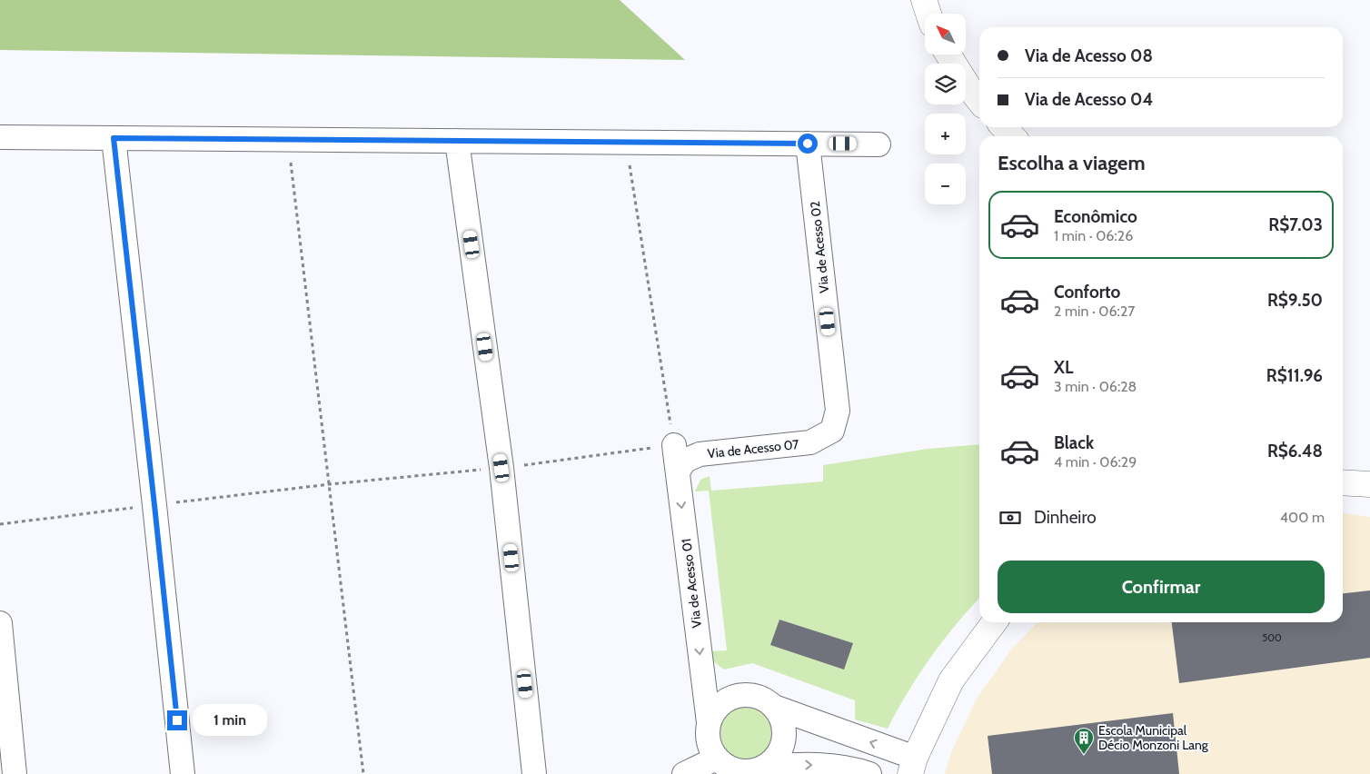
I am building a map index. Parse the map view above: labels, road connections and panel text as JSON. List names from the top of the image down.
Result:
{
  "streets": {
    "street": ["Via de Acesso 02", "Via de Acesso 07", "Via de Acesso 01"]
  },
  "crossings": [
    ["Via de Acesso 02", "Via de Acesso 07"],
    ["Via de Acesso 07", "Via de Acesso 01"]
  ],
  "places": {
    "building": ["Escola Municipal Décio Monzoni Lang"]
  },
  "house_numbers": ["500"],
  "north": "top left",
  "page": {
    "map_buttons": ["+", "−"],
    "banner": ["Via de Acesso 08", "Via de Acesso 04"],
    "heading": "Escolha a viagem",
    "list": [
      {
        "name": "Econômico",
        "note": "1 min · 06:26",
        "value": "R$7.03"
      },
      {
        "name": "Conforto",
        "note": "2 min · 06:27",
        "value": "R$9.50"
      },
      {
        "name": "XL",
        "note": "3 min · 06:28",
        "value": "R$11.96"
      },
      {
        "name": "Black",
        "note": "4 min · 06:29",
        "value": "R$6.48"
      }
    ],
    "pay": ["Dinheiro", "400 m"],
    "buttons": "Confirmar",
    "bubble": "1 min"
  }
}
